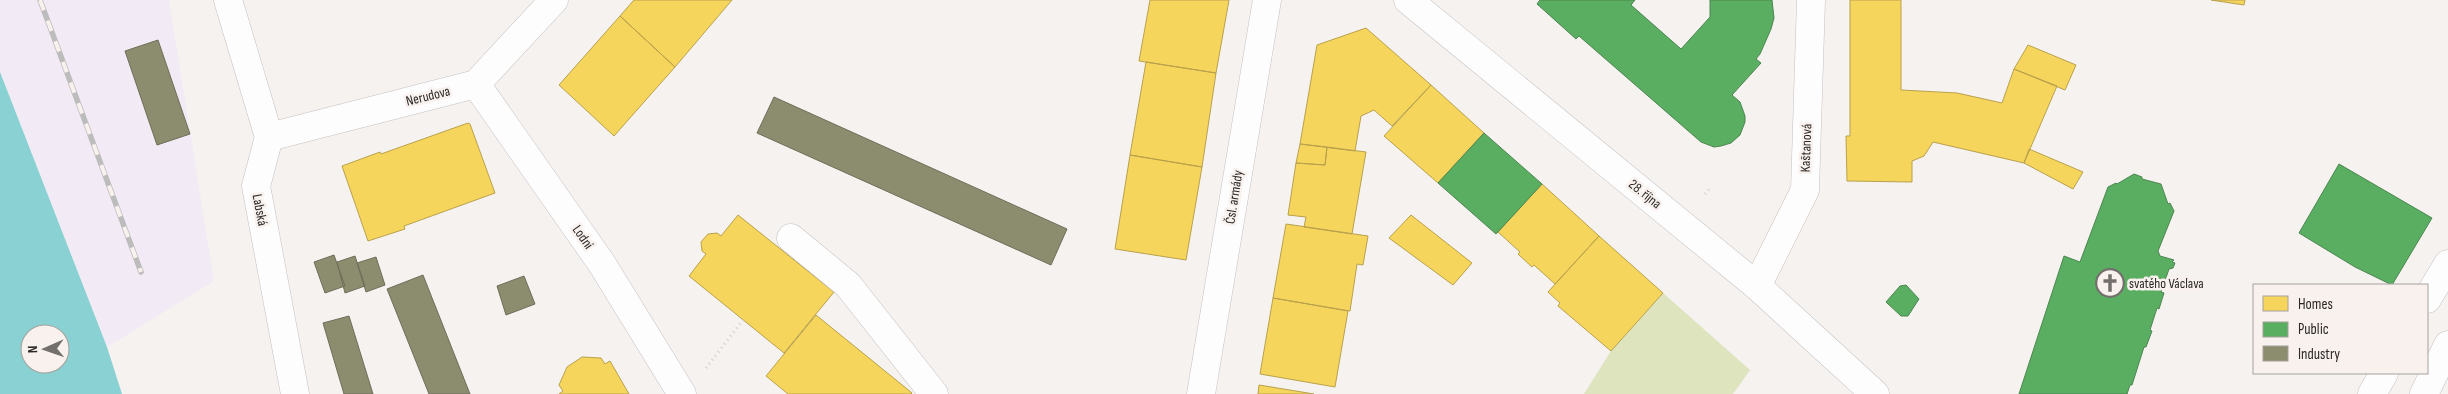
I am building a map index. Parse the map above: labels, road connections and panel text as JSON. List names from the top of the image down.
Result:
{
  "streets": {
    "street": [
      "Nerudova",
      "Kaštanová",
      "28. října",
      "Čsl. armády",
      "Labská",
      "Lodní"
    ]
  },
  "crossings": [
    ["Nerudova", "Labská"],
    ["Nerudova", "Lodní"],
    ["Kaštanová", "28. října"]
  ],
  "places": {
    "church": ["svatého Václava"]
  },
  "legend": ["Homes", "Public", "Industry"],
  "north": "left"
}
